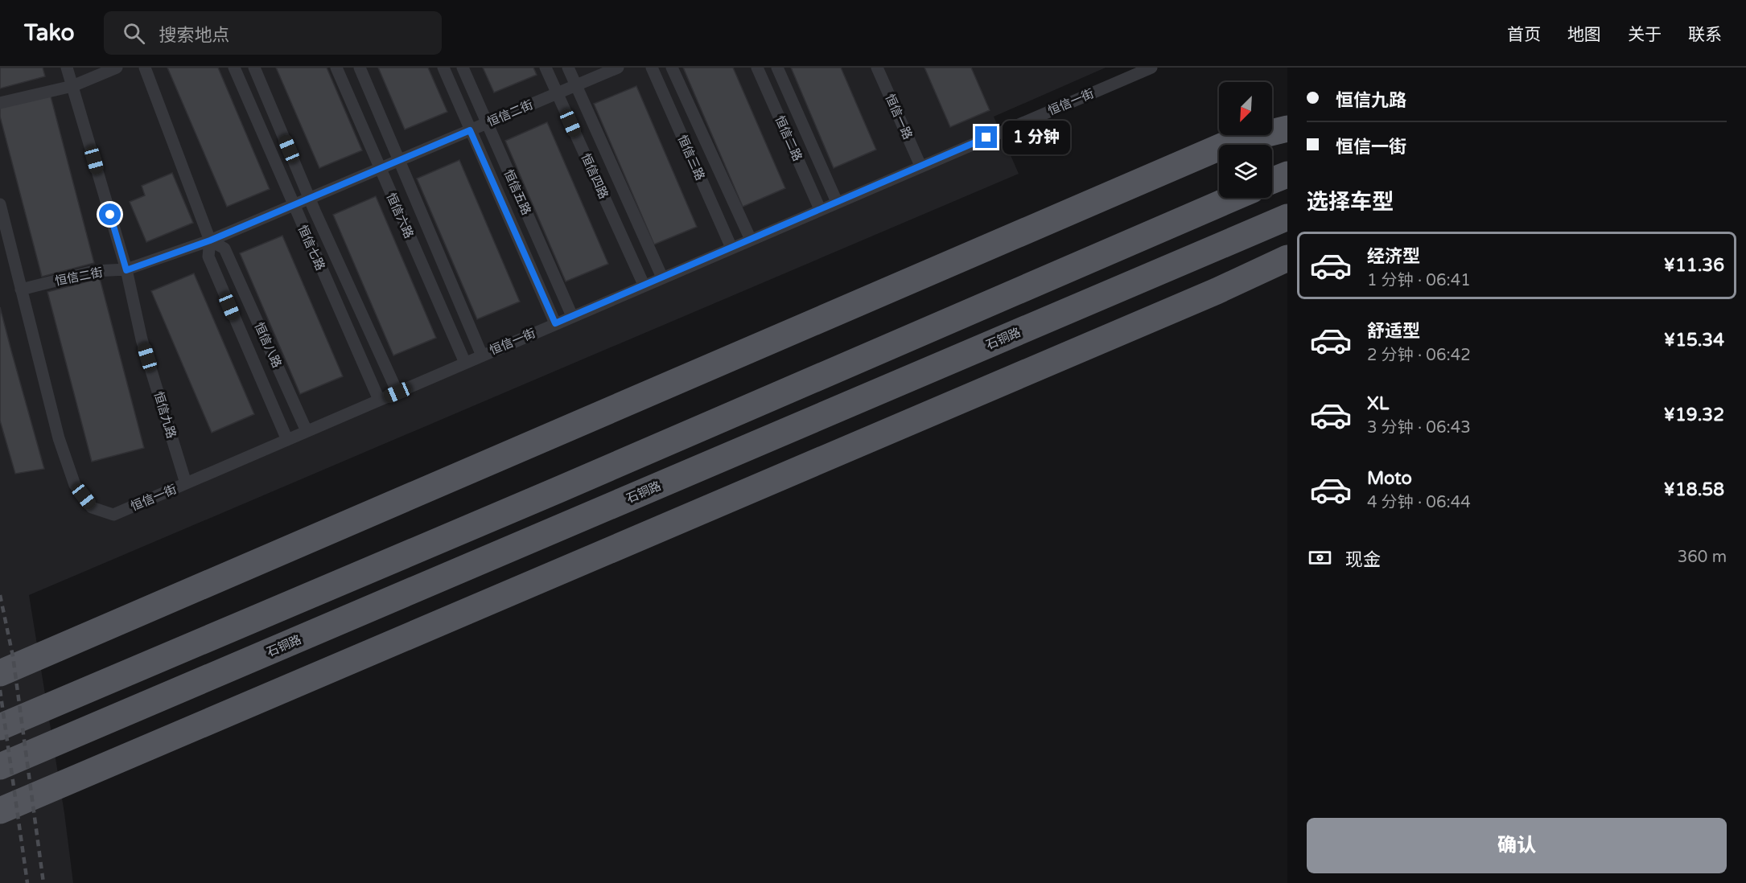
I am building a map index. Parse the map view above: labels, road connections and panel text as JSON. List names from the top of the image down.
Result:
{
  "streets": {
    "main road": ["石铜路"],
    "lane": [
      "恒信一街",
      "恒信二街",
      "恒信一路",
      "恒信二路",
      "恒信三路",
      "恒信四路",
      "恒信五路",
      "恒信六路",
      "恒信七路",
      "恒信八路",
      "恒信九路"
    ]
  },
  "crossings": [
    ["恒信一街", "恒信二街"],
    ["恒信一街", "恒信一路"],
    ["恒信一街", "恒信二路"],
    ["恒信一街", "恒信三路"],
    ["恒信一街", "恒信四路"],
    ["恒信一街", "恒信五路"],
    ["恒信一街", "恒信六路"],
    ["恒信一街", "恒信七路"],
    ["恒信一街", "恒信八路"],
    ["恒信一街", "恒信九路"],
    ["恒信二街", "恒信四路"],
    ["恒信二街", "恒信五路"],
    ["恒信二街", "恒信六路"],
    ["恒信二街", "恒信七路"],
    ["恒信二街", "恒信八路"],
    ["恒信二街", "恒信九路"]
  ],
  "north": "bottom left",
  "page": {
    "header": "Tako",
    "search": "搜索地点",
    "nav": [
      "首页",
      "地图",
      "关于",
      "联系"
    ],
    "banner": ["恒信九路", "恒信一街"],
    "bubble": "1 分钟",
    "heading": "选择车型",
    "list": [
      {
        "name": "经济型",
        "note": "1 分钟 · 06:41",
        "value": "¥11.36"
      },
      {
        "name": "舒适型",
        "note": "2 分钟 · 06:42",
        "value": "¥15.34"
      },
      {
        "name": "XL",
        "note": "3 分钟 · 06:43",
        "value": "¥19.32"
      },
      {
        "name": "Moto",
        "note": "4 分钟 · 06:44",
        "value": "¥18.58"
      }
    ],
    "pay": ["现金", "360 m"],
    "buttons": "确认"
  }
}
